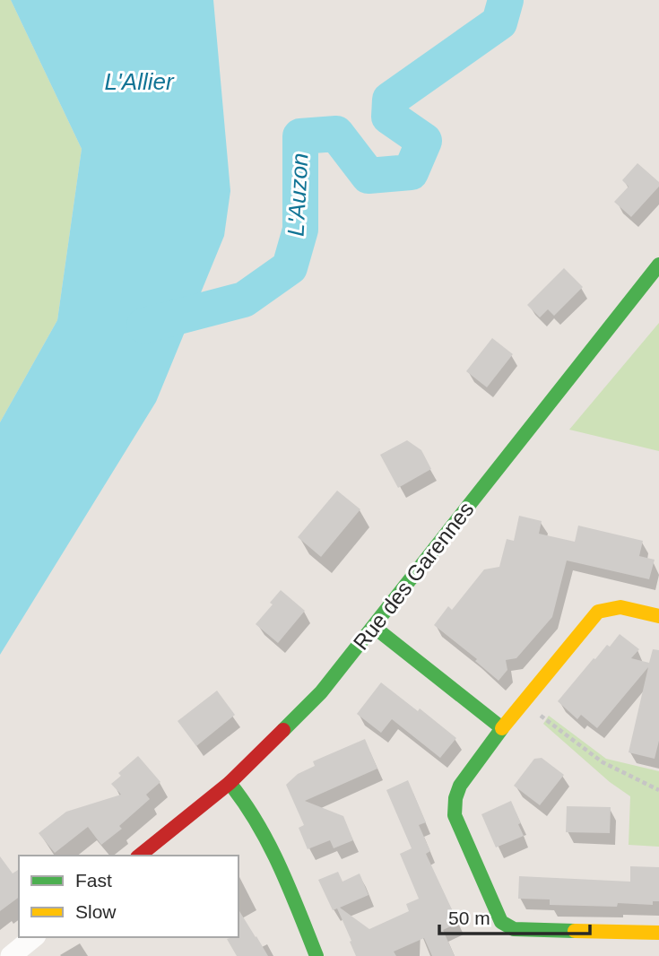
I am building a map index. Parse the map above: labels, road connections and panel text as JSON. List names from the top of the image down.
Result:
{
  "streets": {
    "street": ["Rue des Garennes"]
  },
  "water": ["L'Allier", "L'Auzon"],
  "legend": ["Fast", "Slow"],
  "scale_bar": "50 m"
}
